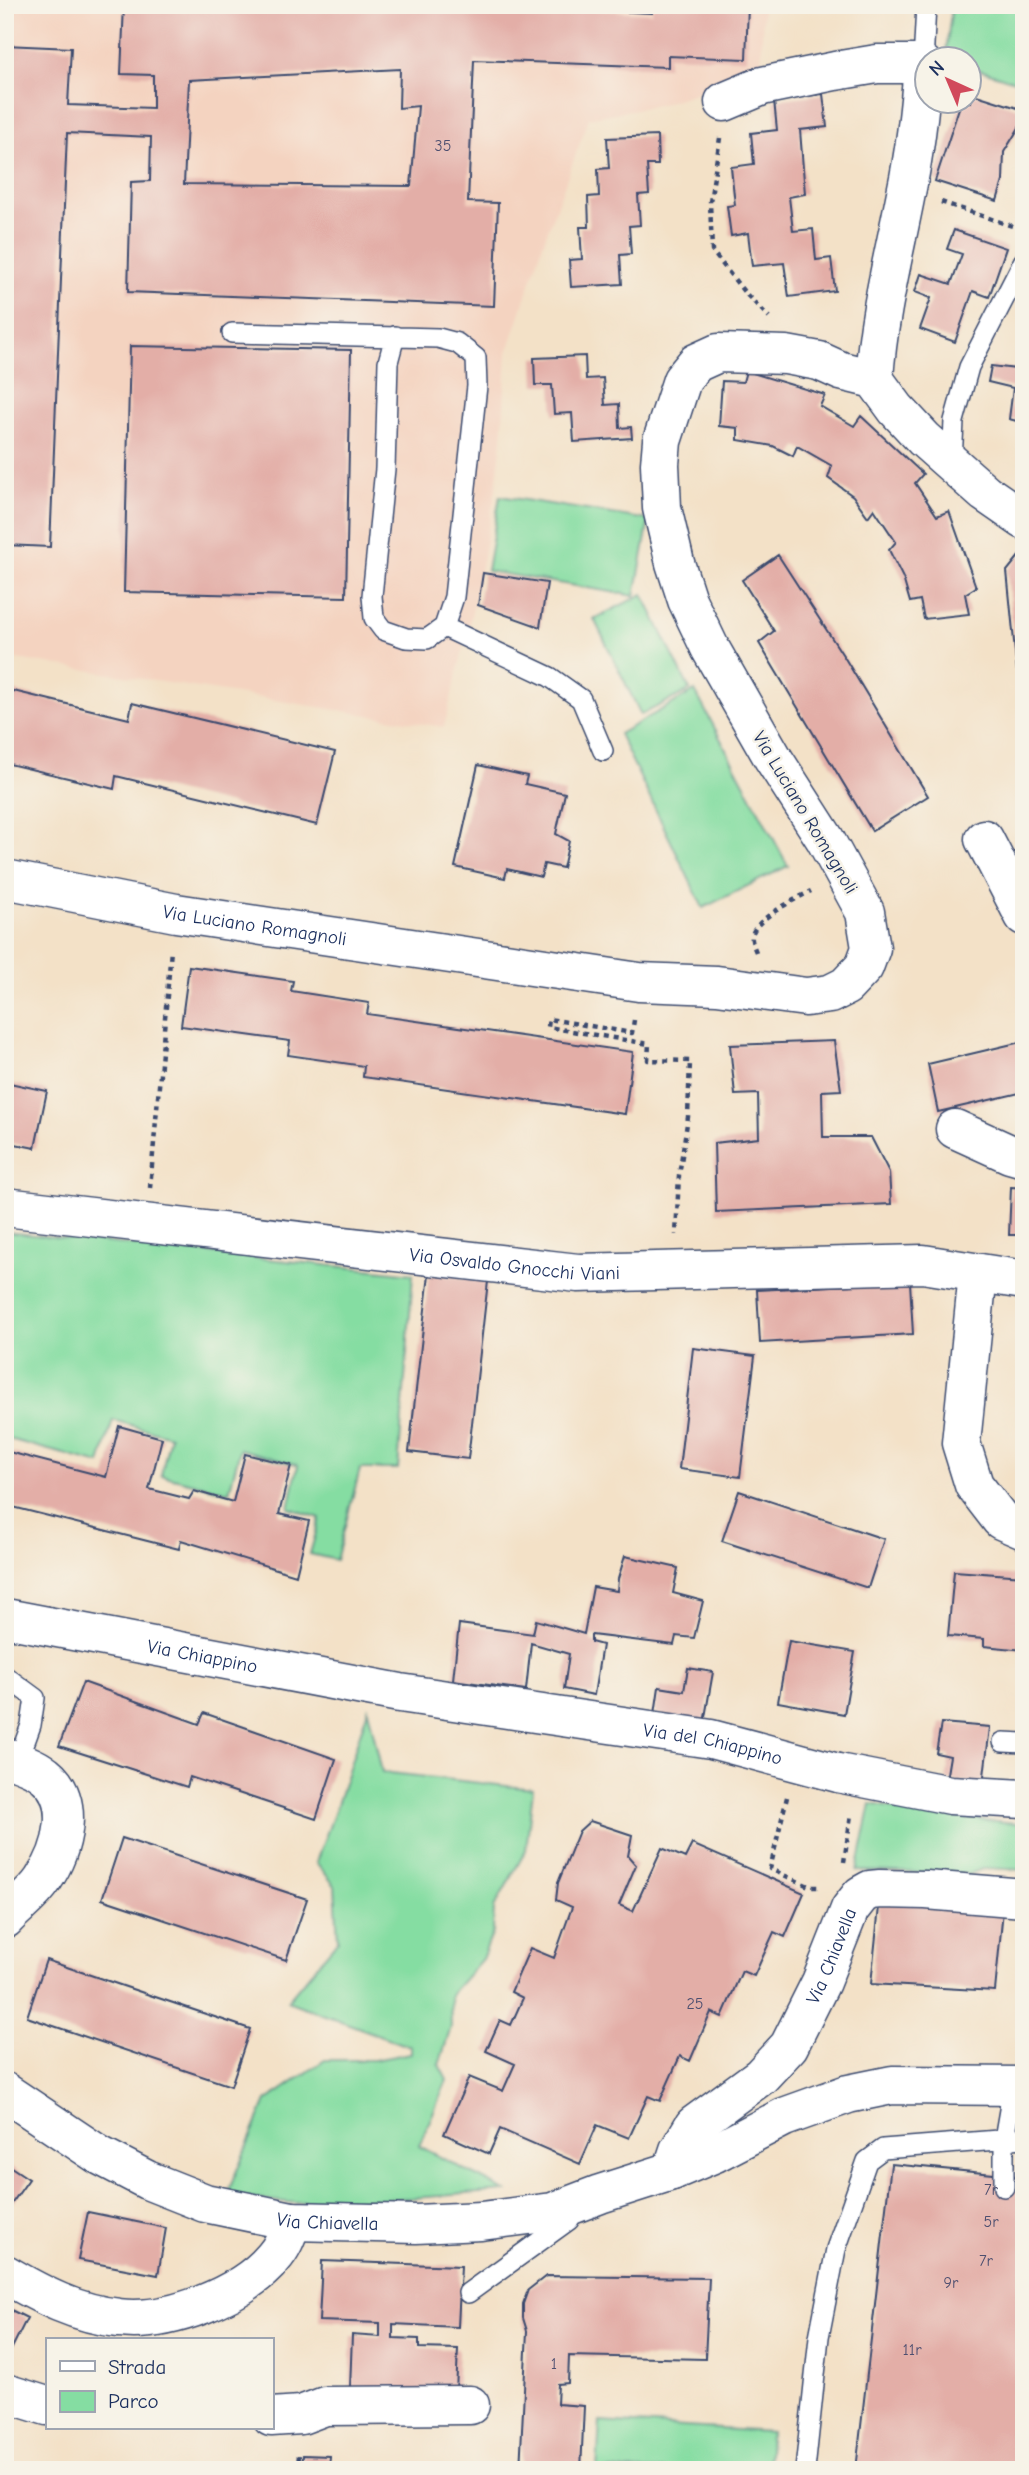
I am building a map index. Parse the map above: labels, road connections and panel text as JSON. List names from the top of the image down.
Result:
{
  "streets": {
    "street": [
      "Via Luciano Romagnoli",
      "Via Osvaldo Gnocchi Viani",
      "Via Chiappino",
      "Via del Chiappino",
      "Via Chiavella"
    ]
  },
  "crossings": [
    ["Via Chiappino", "Via del Chiappino"]
  ],
  "house_numbers": [
    "35",
    "25",
    "7r",
    "5r",
    "7r",
    "9r",
    "11r",
    "1"
  ],
  "legend": ["Strada", "Parco"],
  "north": "top left"
}
